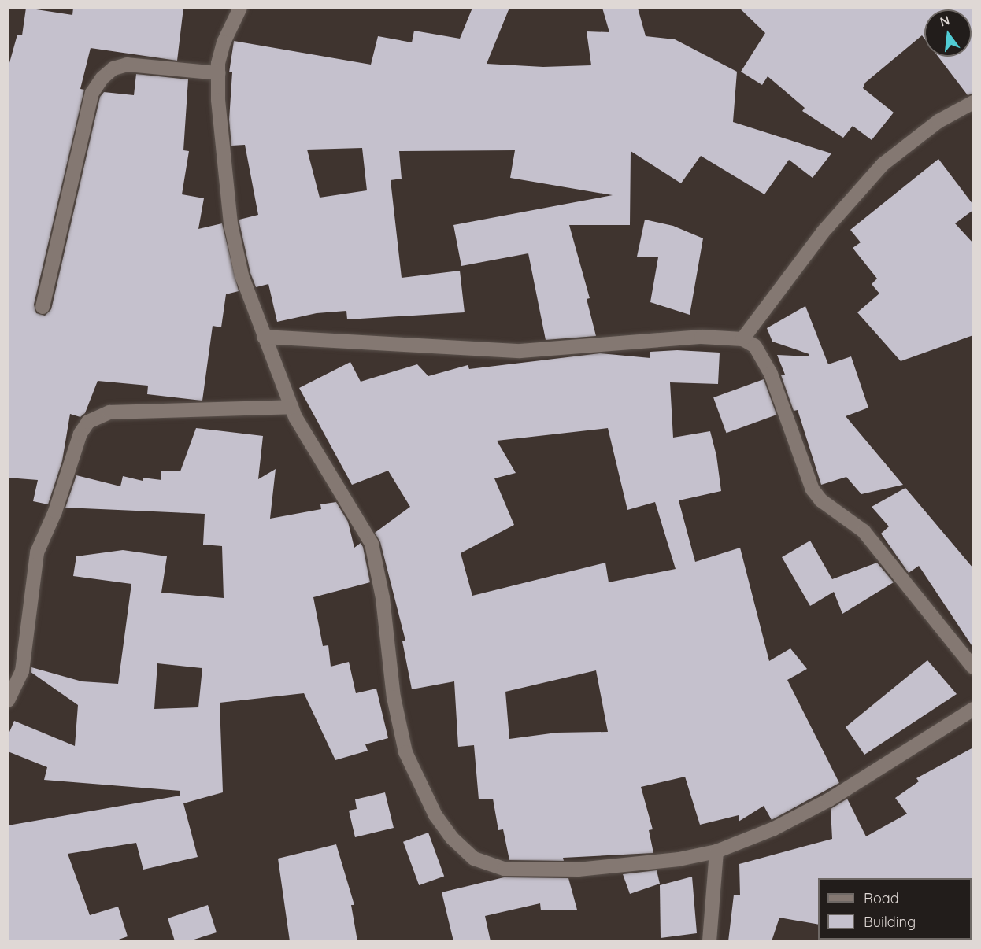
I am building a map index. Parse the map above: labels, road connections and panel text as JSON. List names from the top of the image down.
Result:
{
  "legend": ["Road", "Building"],
  "north": "top"
}
